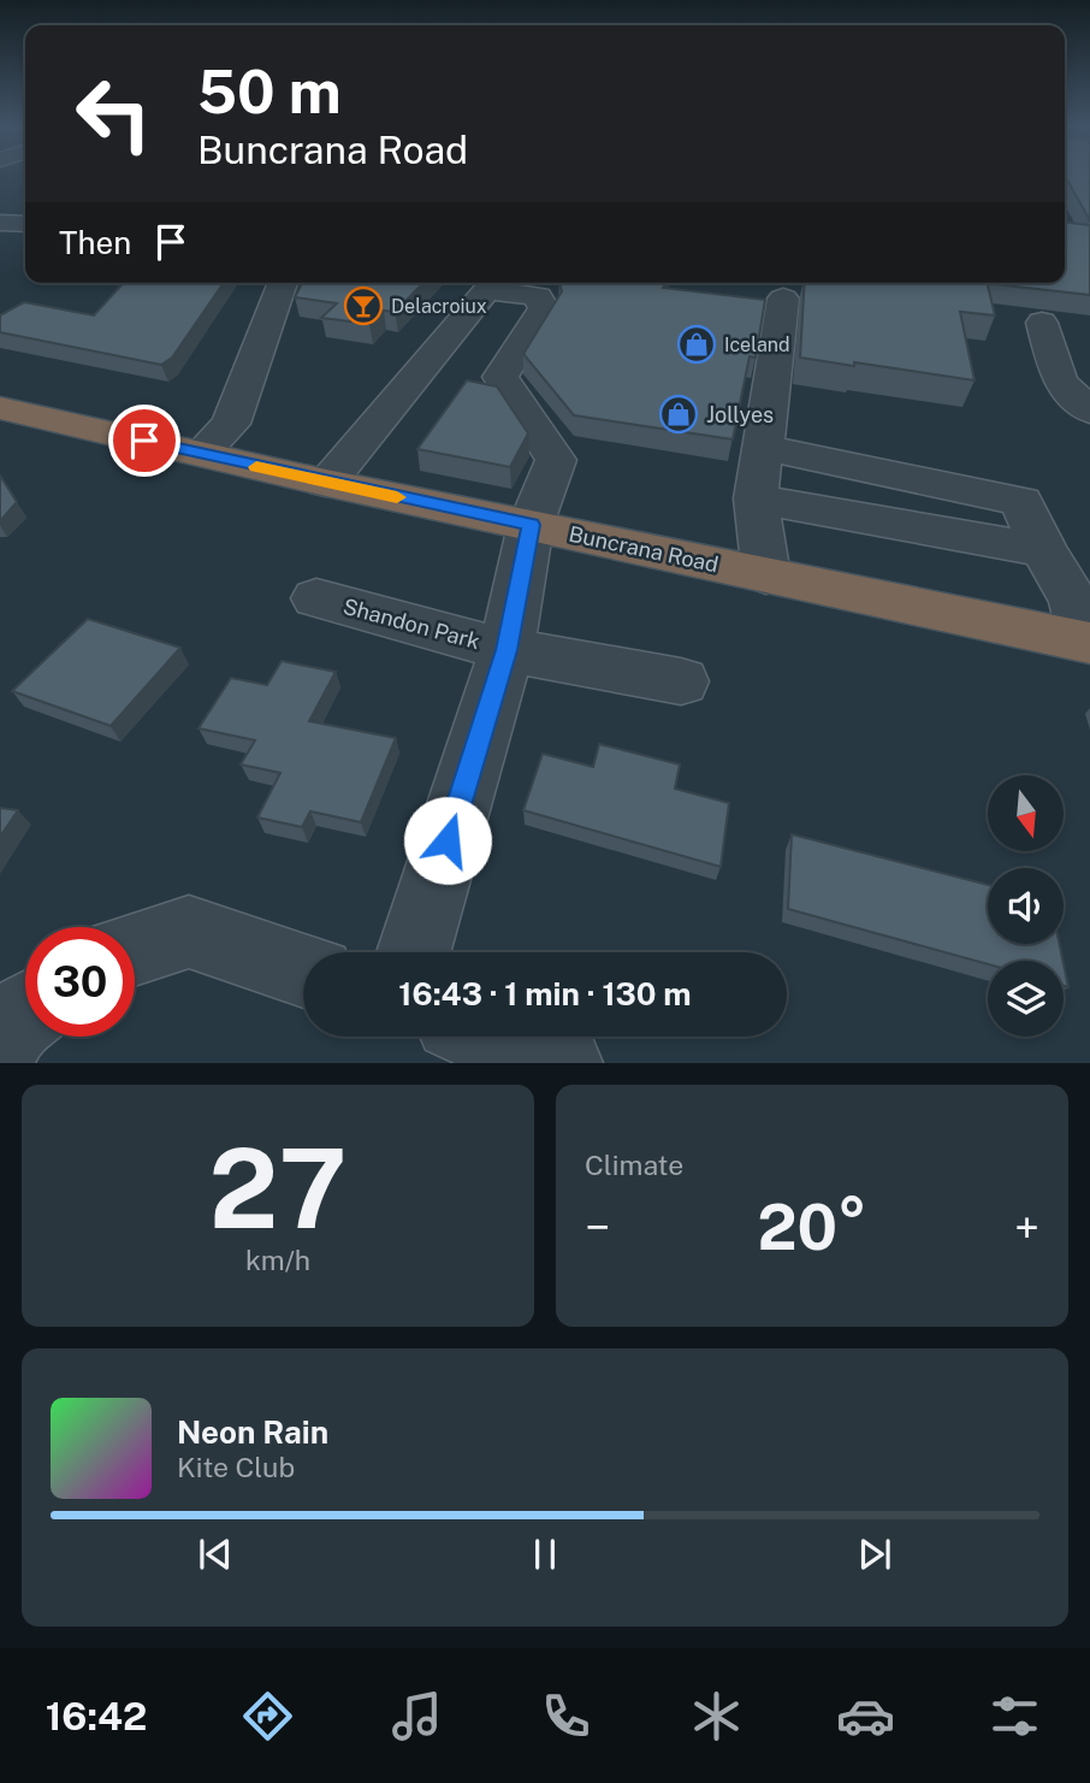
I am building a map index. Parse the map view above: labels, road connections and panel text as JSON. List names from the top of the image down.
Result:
{
  "streets": {
    "highway": ["Buncrana Road"],
    "street": ["Shandon Park"]
  },
  "crossings": [
    ["Buncrana Road", "Shandon Park"]
  ],
  "places": {
    "bar": ["Delacroiux"],
    "shop": ["Iceland", "Jollyes"]
  },
  "north": "bottom",
  "page": {
    "turn": ["50 m", "Buncrana Road"],
    "then": "Then",
    "limit": "30",
    "trip": "16:43 · 1 min · 130 m",
    "tile": [
      ["27", "km/h"],
      "Climate"
    ],
    "heat": ["−", "20°", "+"],
    "song": ["Neon Rain", "Kite Club"],
    "tabs": "16:42"
  }
}
